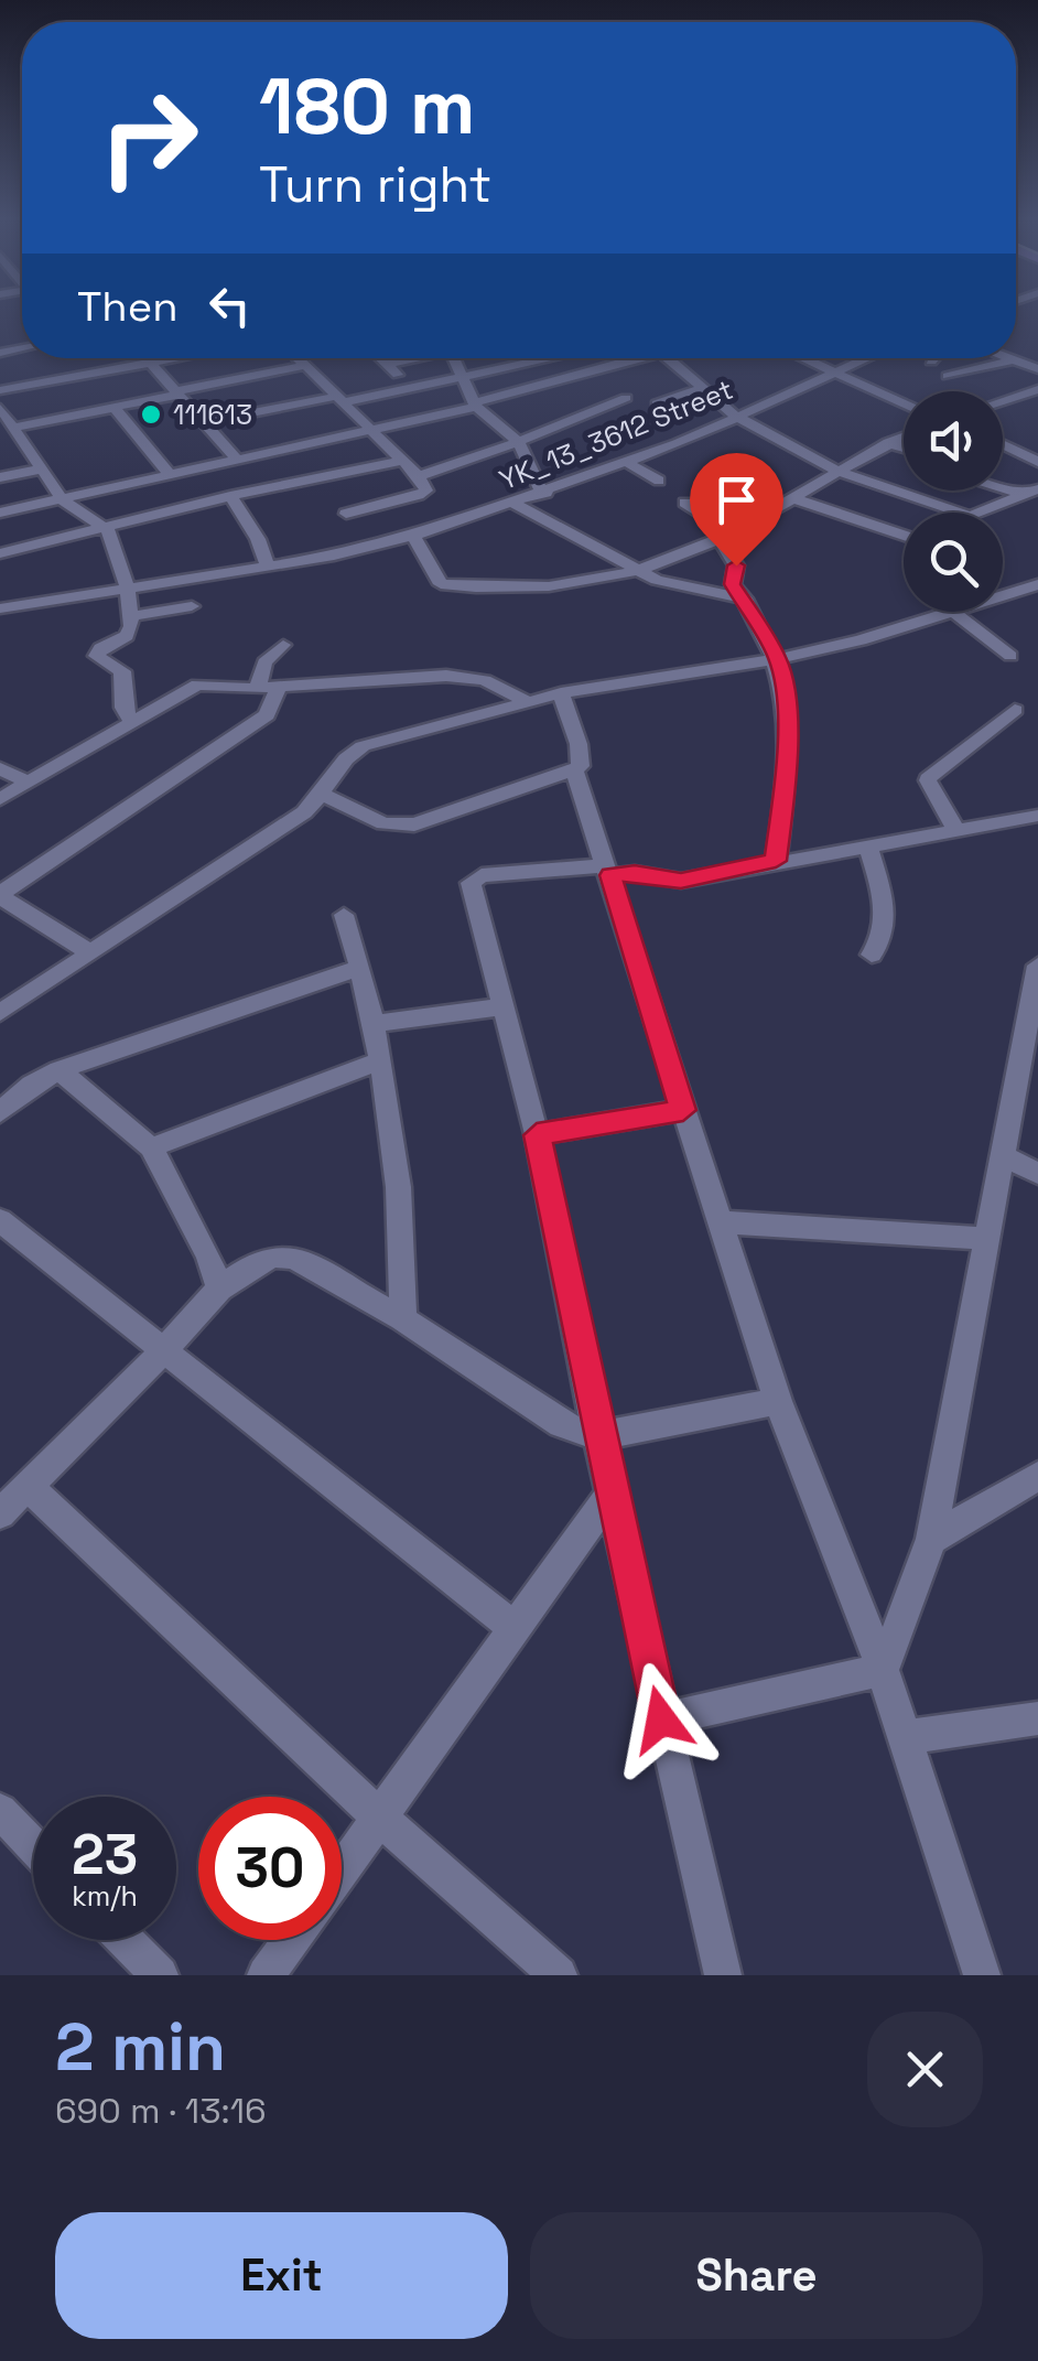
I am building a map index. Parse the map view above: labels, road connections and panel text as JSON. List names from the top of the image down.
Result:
{
  "streets": {
    "street": ["YK_13_3612 Street"]
  },
  "places": ["111613"],
  "page": {
    "turn": ["180 m", "Turn right"],
    "then": "Then",
    "speed": "23 km/h",
    "limit": "30",
    "heading": ["2 min", "690 m · 13:16"],
    "buttons": ["Exit", "Share"]
  }
}
